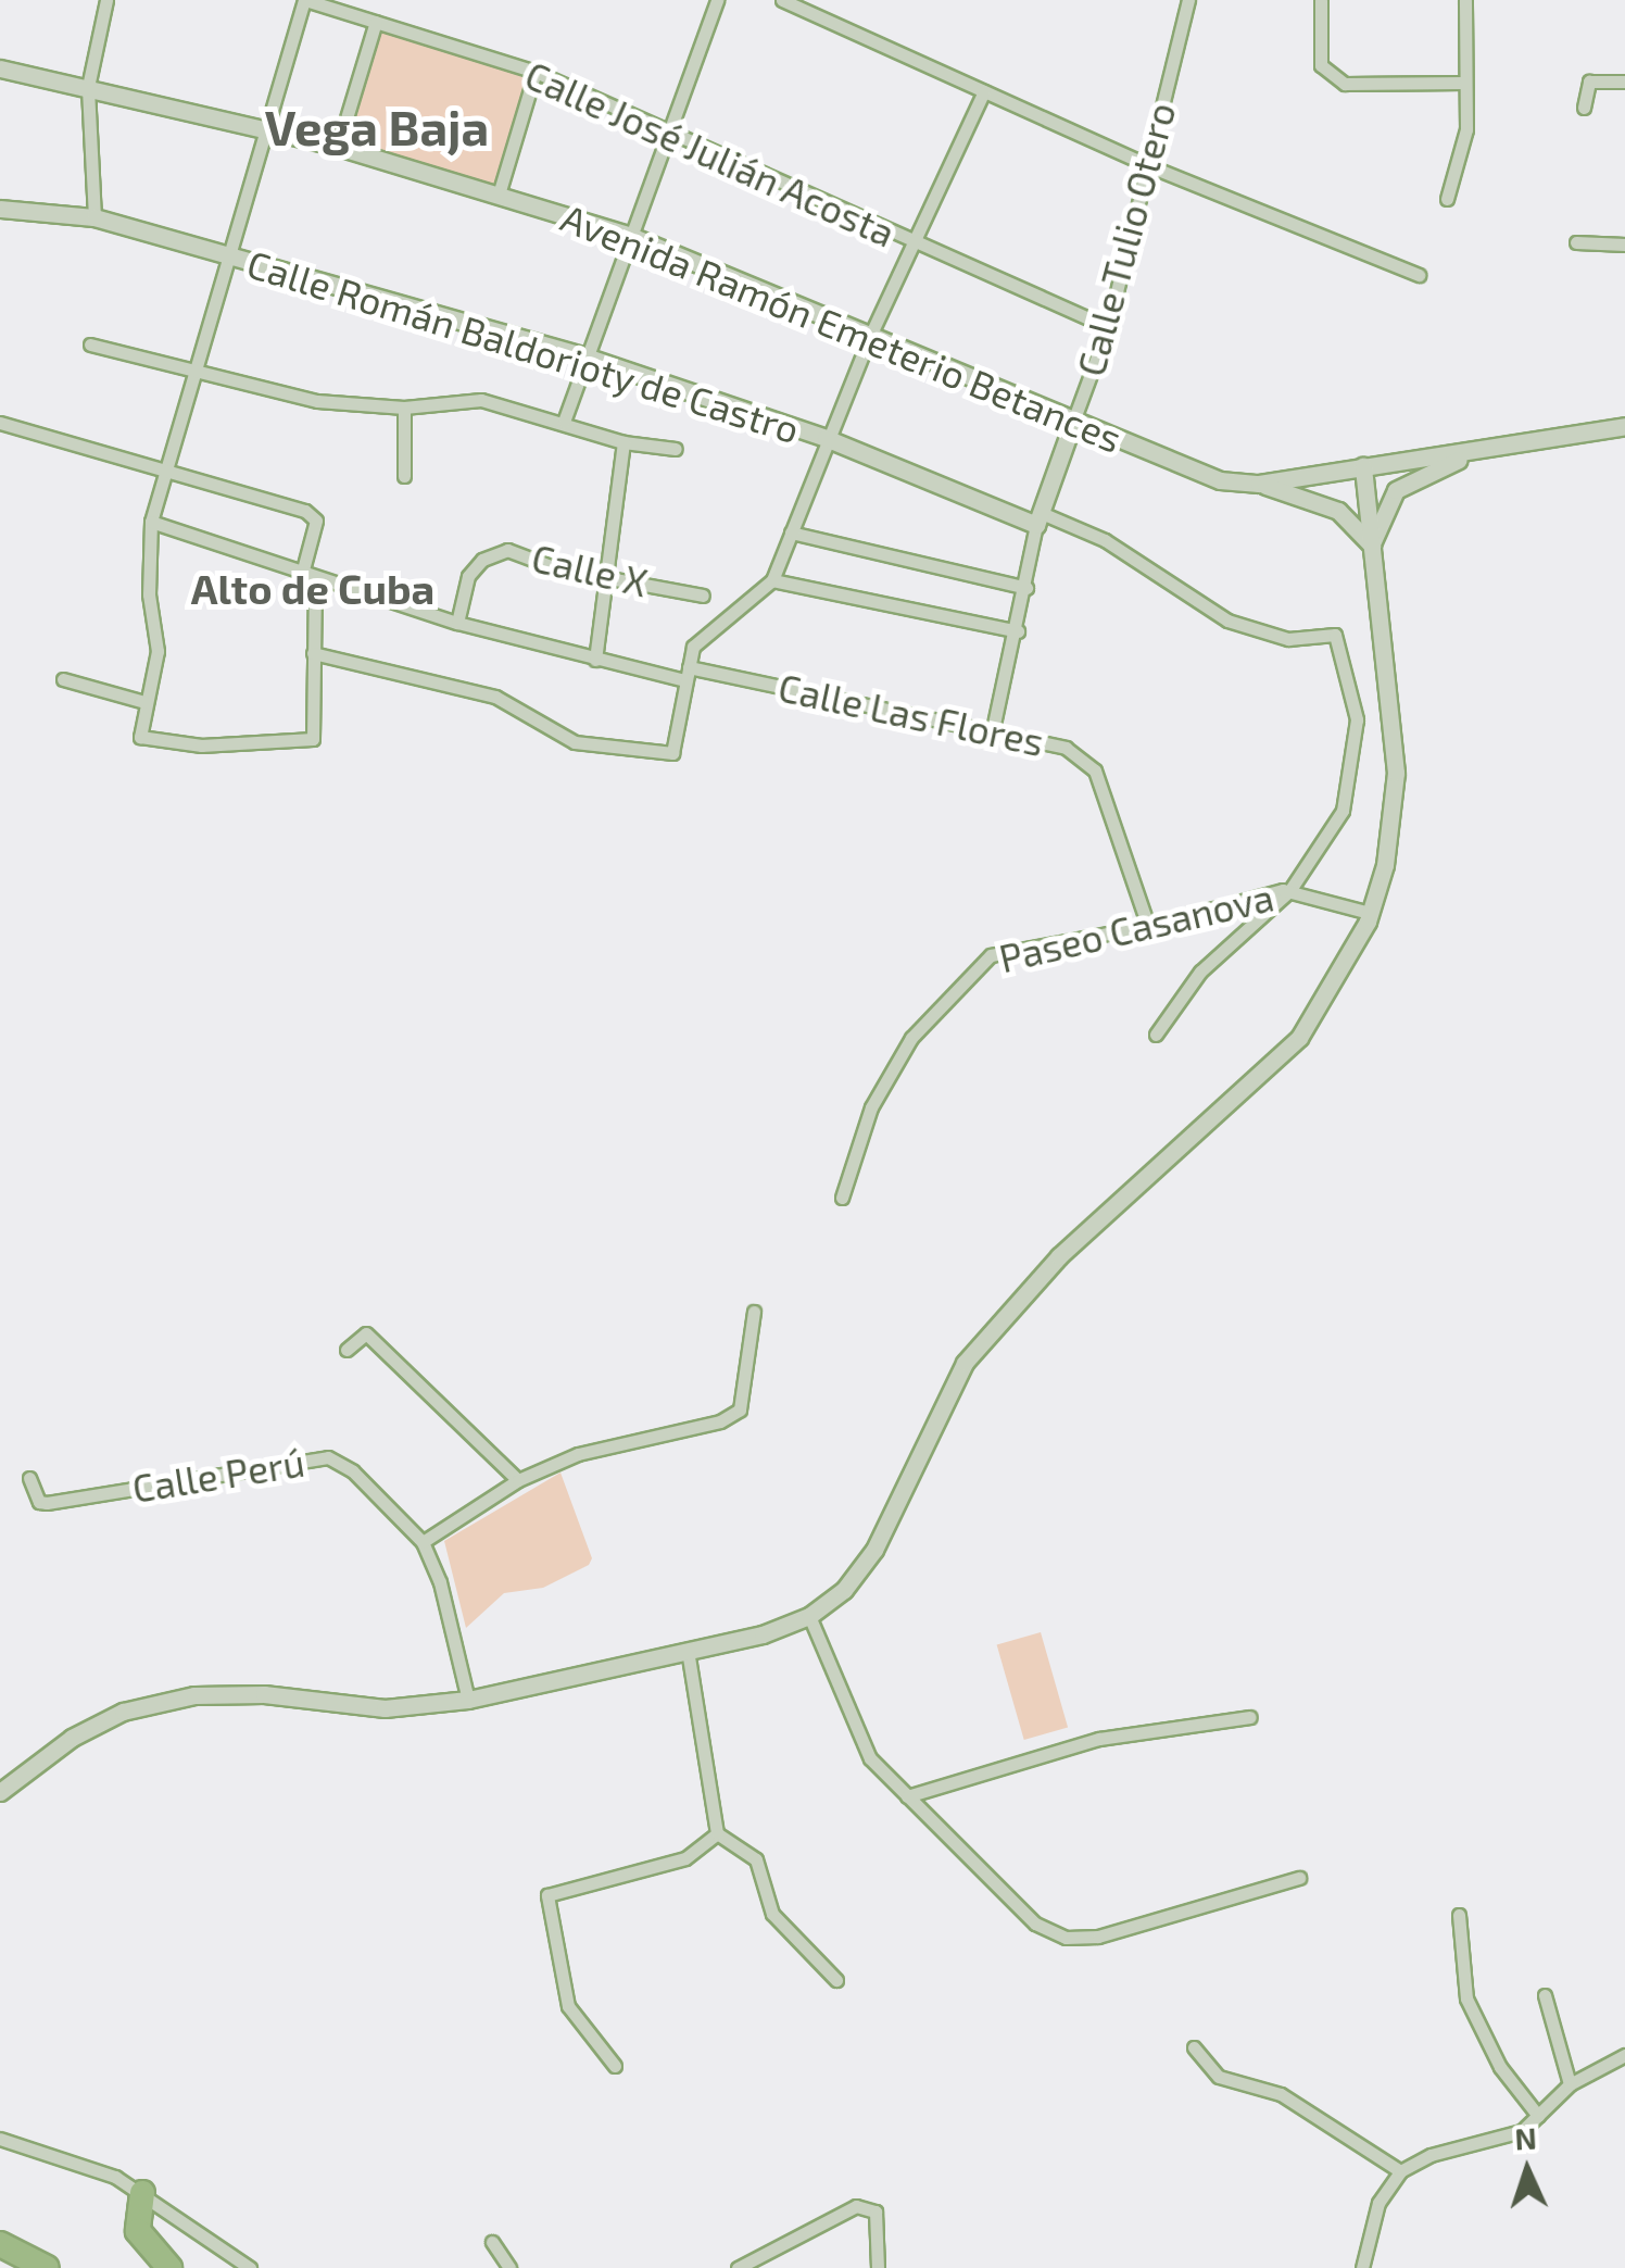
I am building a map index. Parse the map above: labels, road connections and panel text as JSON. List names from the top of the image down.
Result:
{
  "streets": {
    "street": [
      "Calle José Julián Acosta",
      "Calle Tulio Otero",
      "Avenida Ramón Emeterio Betances",
      "Calle Román Baldorioty de Castro",
      "Calle X",
      "Calle Las Flores",
      "Paseo Casanova",
      "Calle Perú"
    ]
  },
  "crossings": [
    ["Calle José Julián Acosta", "Calle Tulio Otero"],
    ["Calle Tulio Otero", "Avenida Ramón Emeterio Betances"],
    ["Calle Tulio Otero", "Calle Román Baldorioty de Castro"],
    ["Calle Tulio Otero", "Calle Las Flores"],
    ["Calle X", "Calle Las Flores"],
    ["Calle Las Flores", "Paseo Casanova"]
  ],
  "districts": ["Vega Baja", "Alto de Cuba"],
  "north": "top"
}
